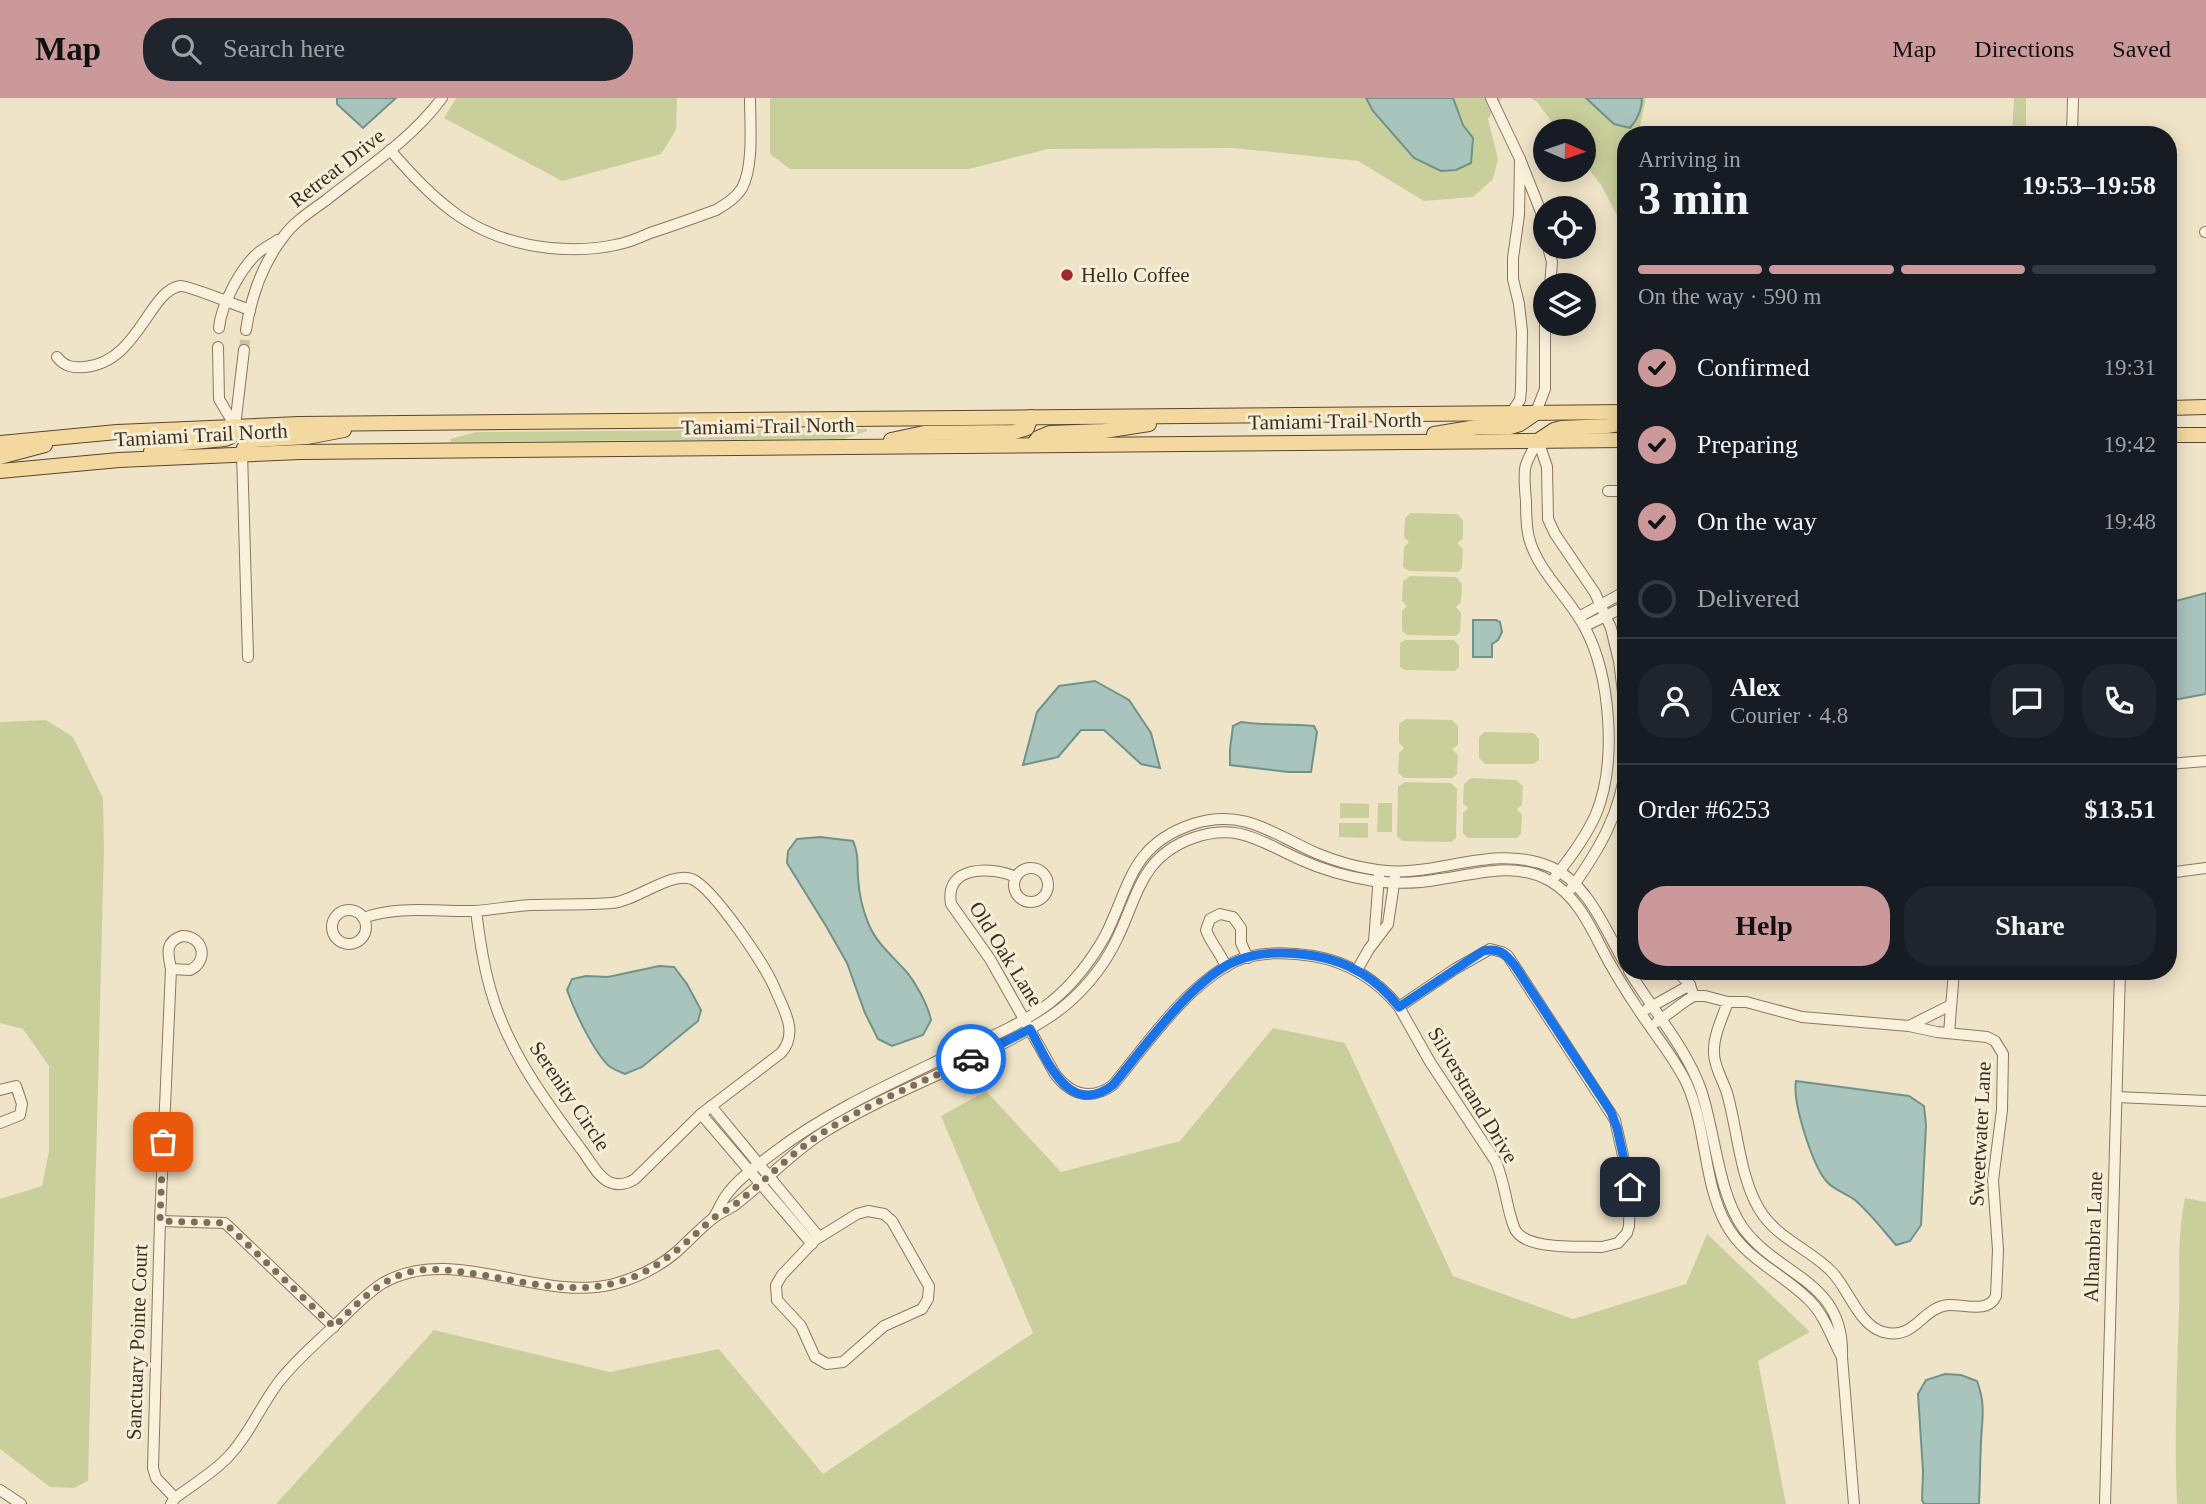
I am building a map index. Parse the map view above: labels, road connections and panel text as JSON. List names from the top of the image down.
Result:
{
  "streets": {
    "main road": ["Tamiami Trail North"],
    "street": [
      "Retreat Drive",
      "Old Oak Lane",
      "Silverstrand Drive",
      "Serenity Circle",
      "Sweetwater Lane",
      "Alhambra Lane",
      "Sanctuary Pointe Court"
    ]
  },
  "crossings": [
    ["Old Oak Lane", "Silverstrand Drive"]
  ],
  "places": ["Hello Coffee"],
  "north": "right",
  "page": {
    "header": "Map",
    "search": "Search here",
    "nav": ["Map", "Directions", "Saved"],
    "heading": ["3 min", "Arriving in", "19:53–19:58"],
    "panel": [
      "Alex",
      "Courier · 4.8",
      "Order #6253",
      "$13.51"
    ],
    "bar": "On the way · 590 m",
    "list": [
      ["Confirmed", "19:31"],
      ["Preparing", "19:42"],
      ["On the way", "19:48"],
      "Delivered"
    ],
    "buttons": ["Help", "Share"]
  }
}
